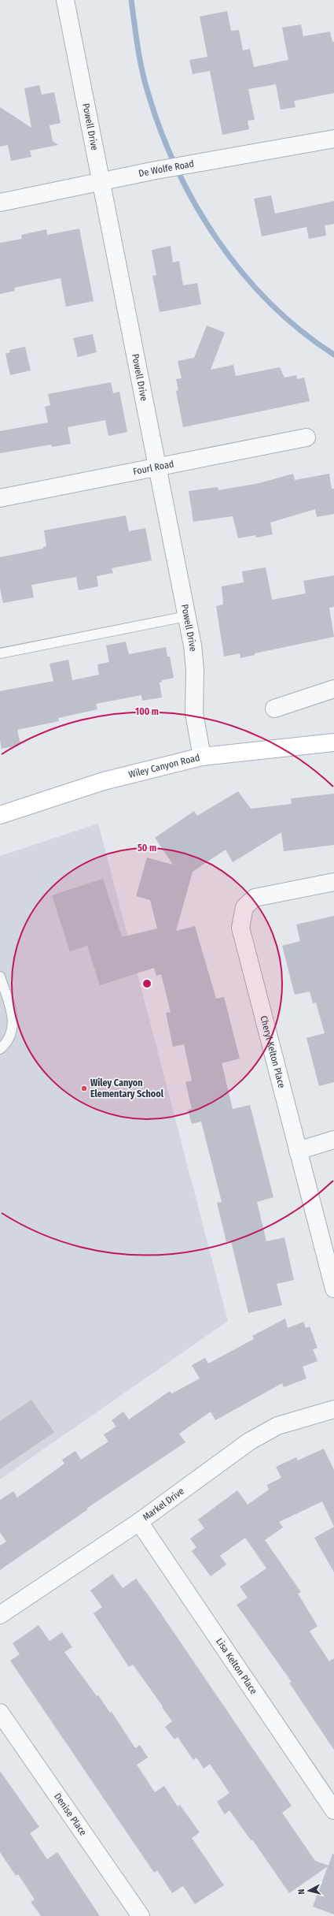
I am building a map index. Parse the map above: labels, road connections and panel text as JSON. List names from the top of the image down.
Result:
{
  "streets": {
    "street": [
      "Powell Drive",
      "De Wolfe Road",
      "Fourl Road",
      "Wiley Canyon Road",
      "Cheryl Kelton Place",
      "Markel Drive",
      "Lisa Kelton Place",
      "Denise Place"
    ]
  },
  "crossings": [
    ["Powell Drive", "De Wolfe Road"],
    ["Powell Drive", "Fourl Road"],
    ["Powell Drive", "Wiley Canyon Road"],
    ["Markel Drive", "Lisa Kelton Place"]
  ],
  "places": ["Wiley Canyon Elementary School"],
  "north": "left",
  "rings": ["100 m", "50 m"]
}
